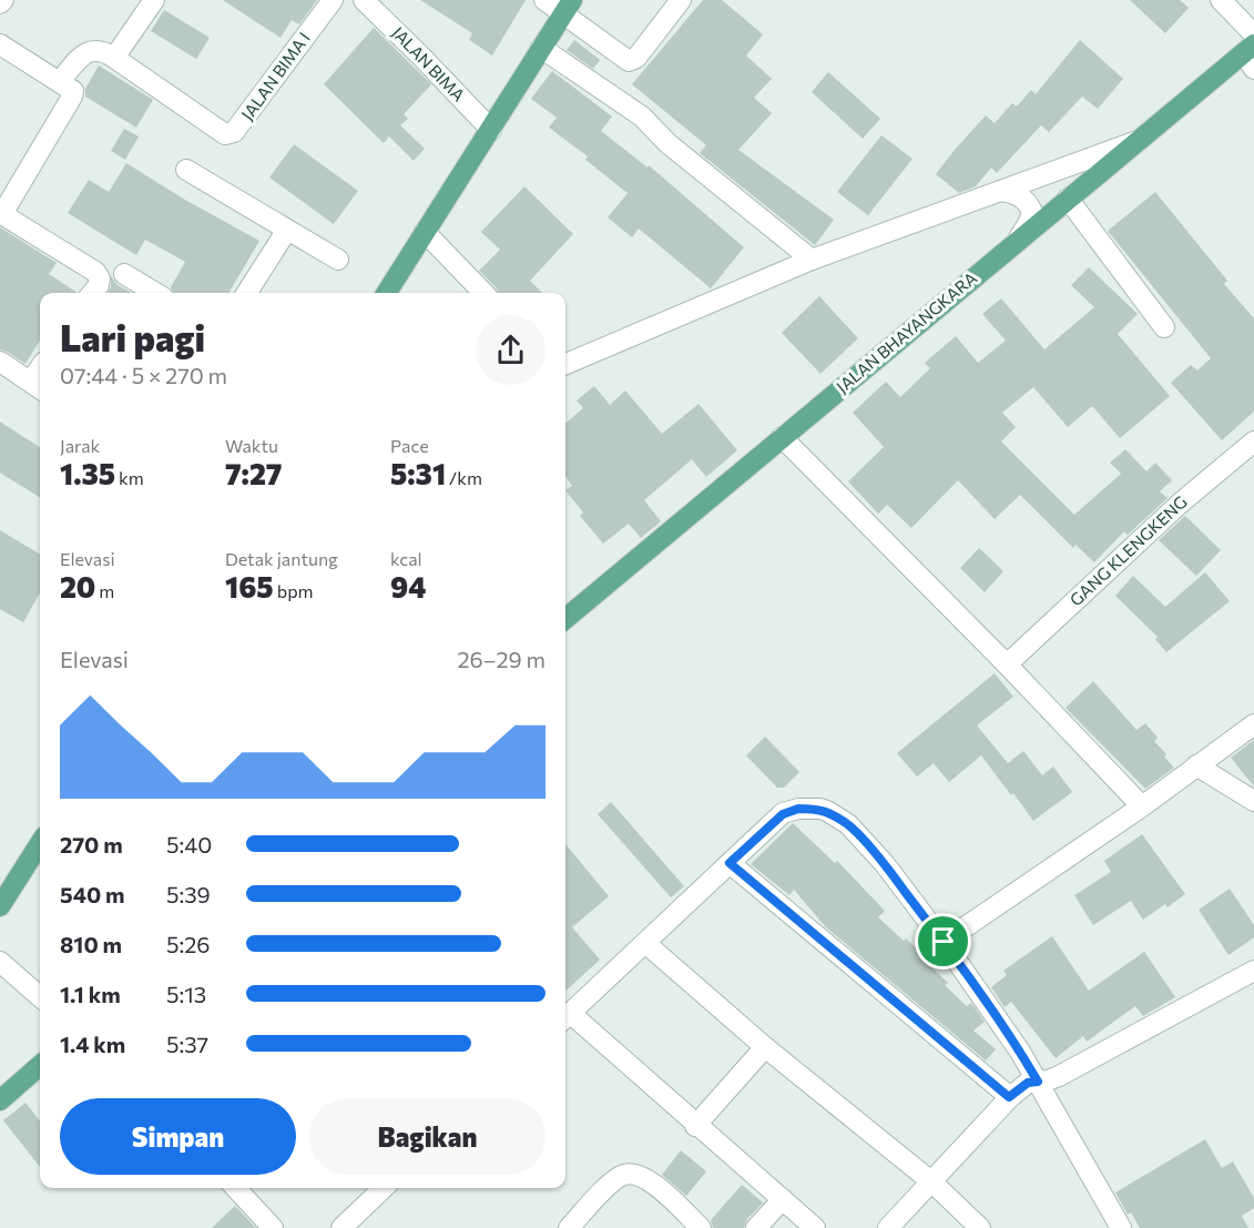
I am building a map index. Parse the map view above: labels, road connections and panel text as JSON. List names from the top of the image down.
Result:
{
  "streets": {
    "main road": ["JALAN BHAYANGKARA"],
    "street": ["JALAN BIMA", "JALAN BIMA I", "GANG KLENGKENG"]
  },
  "page": {
    "heading": ["Lari pagi", "07:44 · 5 × 270 m"],
    "stats": [
      ["Jarak", "1.35 km"],
      ["Waktu", "7:27"],
      ["Pace", "5:31 /km"],
      ["Elevasi", "20 m"],
      ["Detak jantung", "165 bpm"],
      ["kcal", "94"]
    ],
    "chart": ["Elevasi", "26–29 m"],
    "list": [
      {
        "name": "270 m",
        "note": "5:40"
      },
      {
        "name": "540 m",
        "note": "5:39"
      },
      {
        "name": "810 m",
        "note": "5:26"
      },
      {
        "name": "1.1 km",
        "note": "5:13"
      },
      {
        "name": "1.4 km",
        "note": "5:37"
      }
    ],
    "buttons": ["Simpan", "Bagikan"]
  }
}
